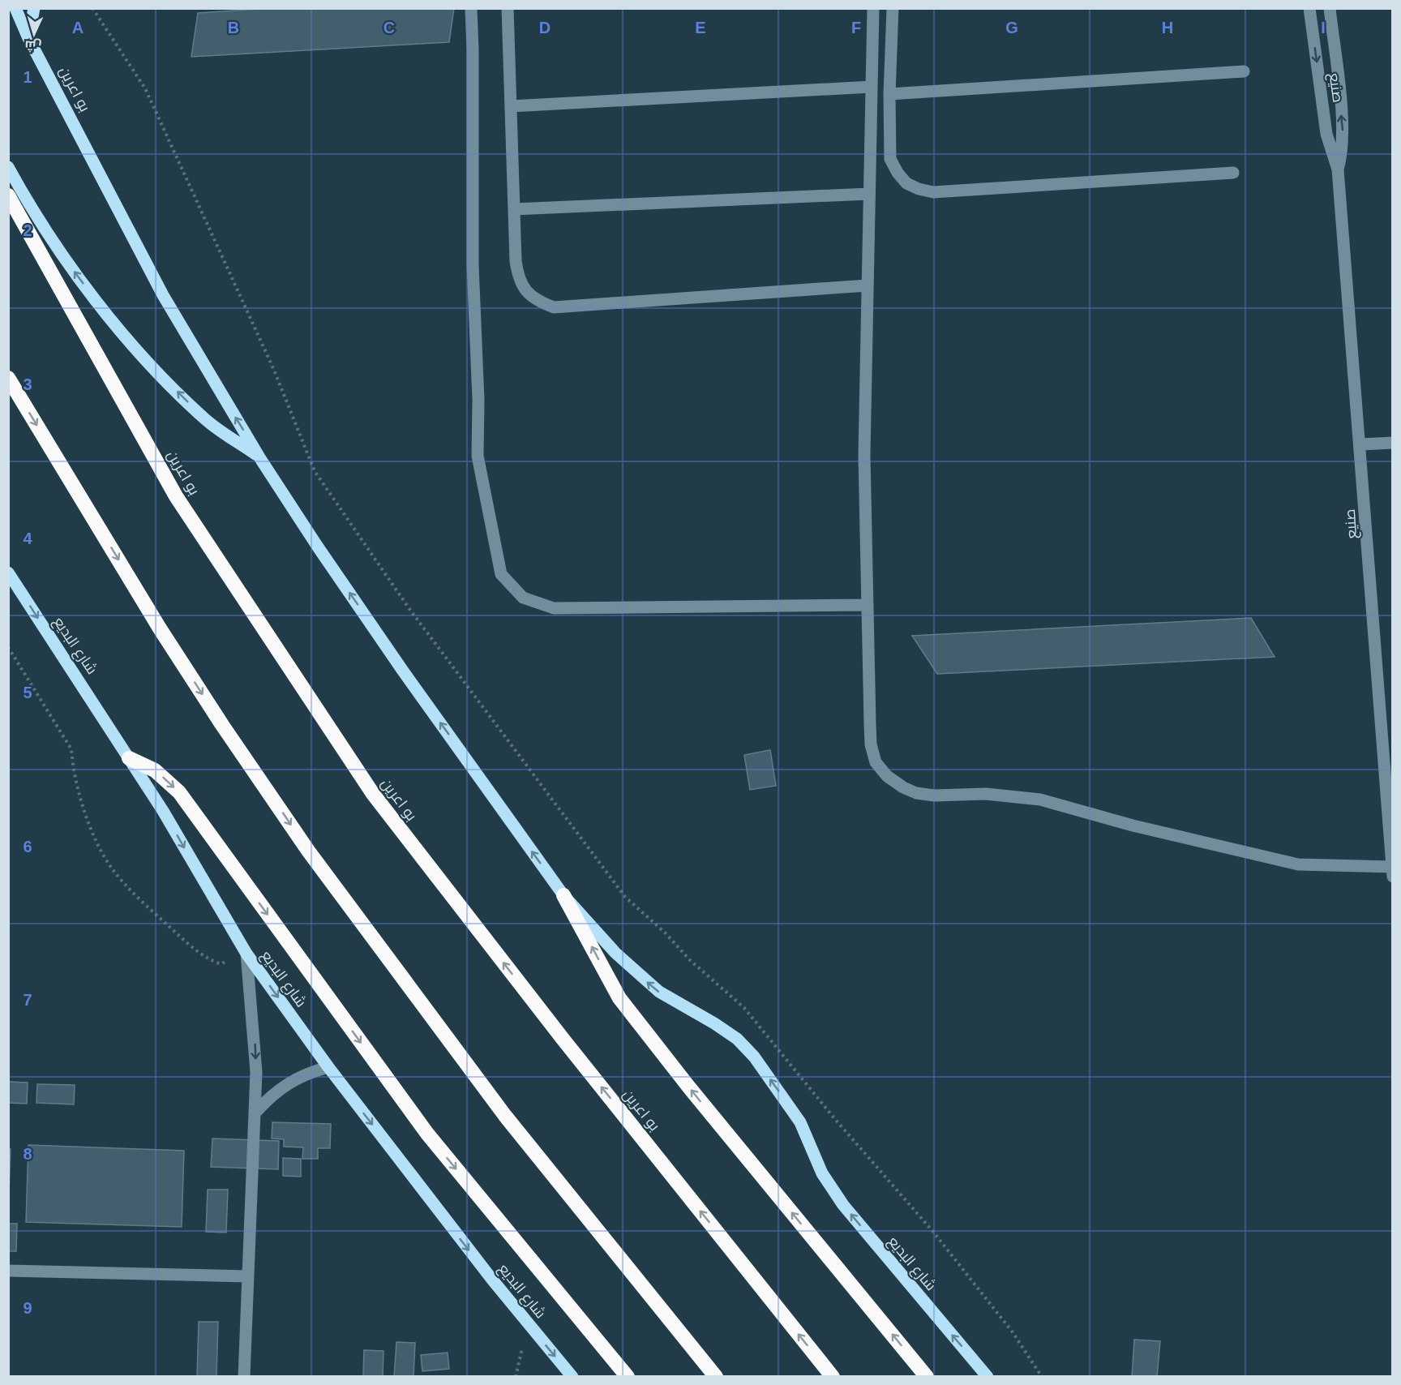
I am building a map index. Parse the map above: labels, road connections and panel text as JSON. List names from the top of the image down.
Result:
{
  "streets": {
    "highway": ["بو اعرين"],
    "main road": ["شارع البديع"],
    "street": ["صنيع"]
  },
  "crossings": [
    ["بو اعرين", "شارع البديع"]
  ],
  "one_way": ["بو اعرين"],
  "north": "bottom",
  "grid": {
    "columns": [
      "A",
      "B",
      "C",
      "D",
      "E",
      "F",
      "G",
      "H",
      "I"
    ],
    "rows": [
      "1",
      "2",
      "3",
      "4",
      "5",
      "6",
      "7",
      "8",
      "9"
    ]
  }
}
